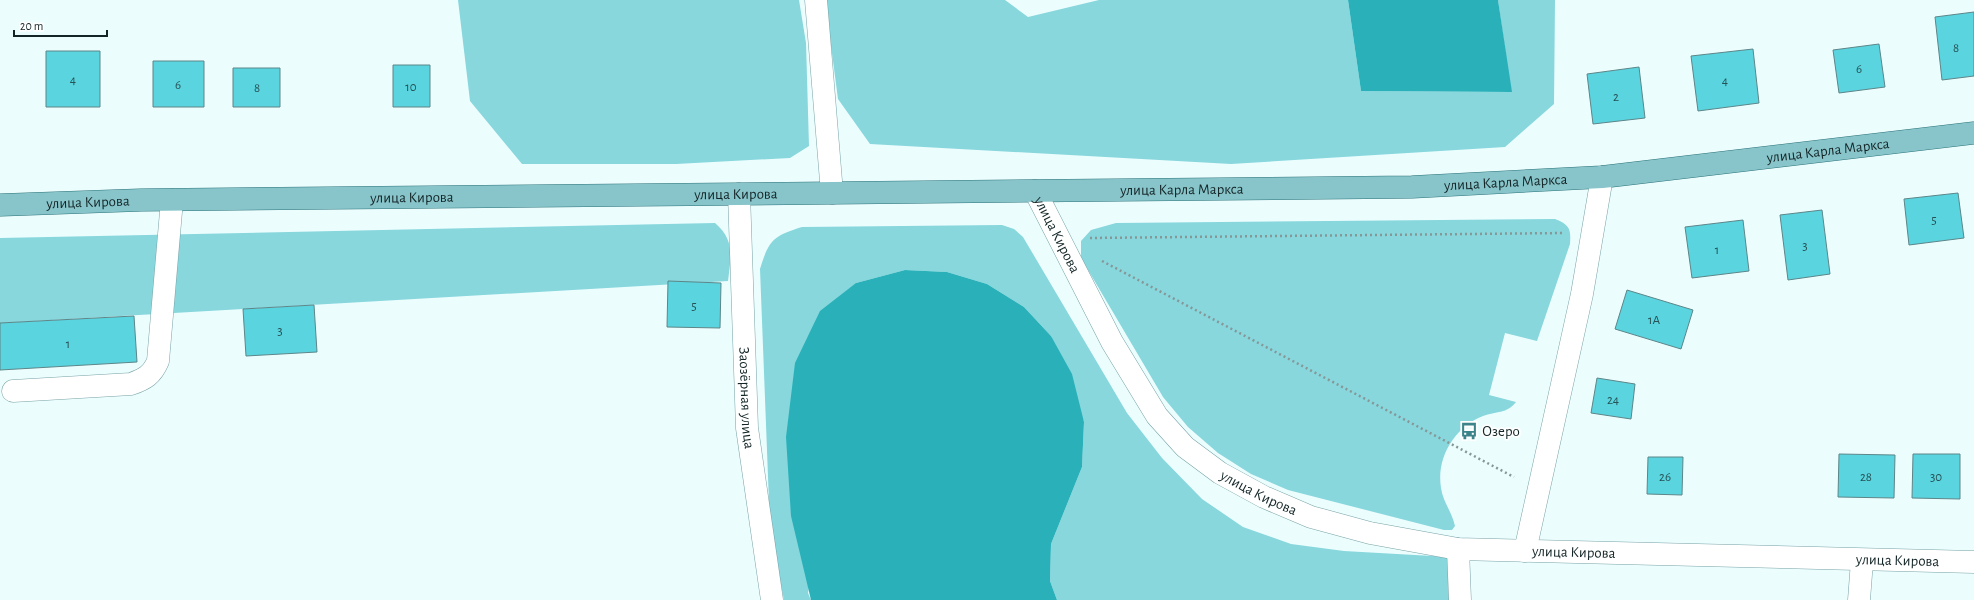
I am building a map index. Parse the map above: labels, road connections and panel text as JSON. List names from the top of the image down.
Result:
{
  "streets": {
    "main road": ["улица Карла Маркса", "улица Кирова"],
    "street": ["Заозёрная улица"]
  },
  "crossings": [
    ["улица Карла Маркса", "улица Кирова"],
    ["улица Кирова", "Заозёрная улица"]
  ],
  "places": {
    "bus stop": ["Озеро"]
  },
  "house_numbers": [
    "8",
    "6",
    "4",
    "4",
    "6",
    "10",
    "8",
    "2",
    "5",
    "3",
    "1",
    "5",
    "1А",
    "3",
    "1",
    "24",
    "26",
    "28",
    "30"
  ],
  "scale_bar": "20 m"
}
